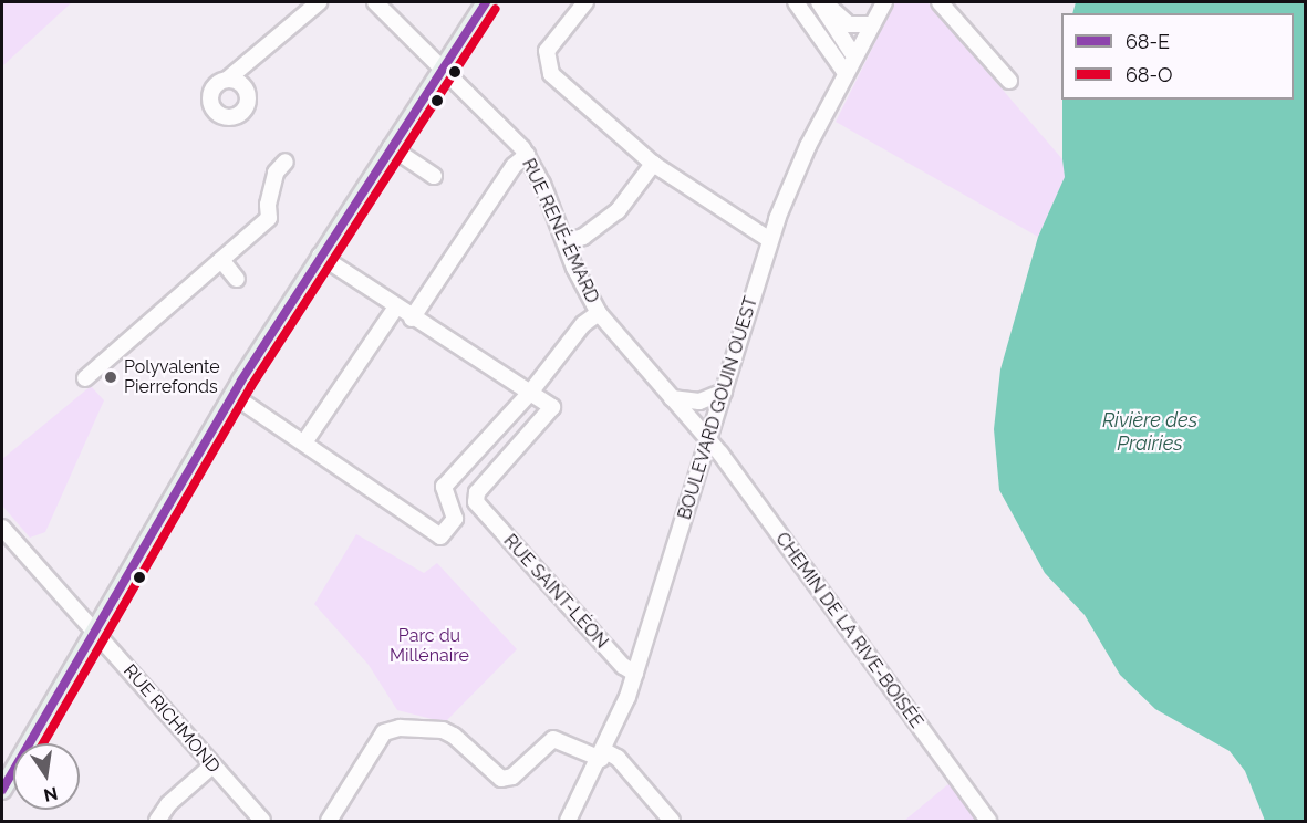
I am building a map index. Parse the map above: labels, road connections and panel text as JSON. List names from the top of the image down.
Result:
{
  "streets": {
    "street": [
      "RUE RENÉ-ÉMARD",
      "BOULEVARD GOUIN OUEST",
      "RUE SAINT-LÉON",
      "CHEMIN DE LA RIVE-BOISÉE",
      "RUE RICHMOND"
    ]
  },
  "crossings": [
    ["RUE RENÉ-ÉMARD", "BOULEVARD GOUIN OUEST"],
    ["RUE RENÉ-ÉMARD", "CHEMIN DE LA RIVE-BOISÉE"],
    ["BOULEVARD GOUIN OUEST", "RUE SAINT-LÉON"],
    ["BOULEVARD GOUIN OUEST", "CHEMIN DE LA RIVE-BOISÉE"]
  ],
  "water": ["Rivière des Prairies"],
  "parks": ["Parc du Millénaire"],
  "places": ["Polyvalente Pierrefonds"],
  "lines": ["transit line 68-E", "transit line 68-O"],
  "legend": ["68-E", "68-O"],
  "north": "bottom"
}
